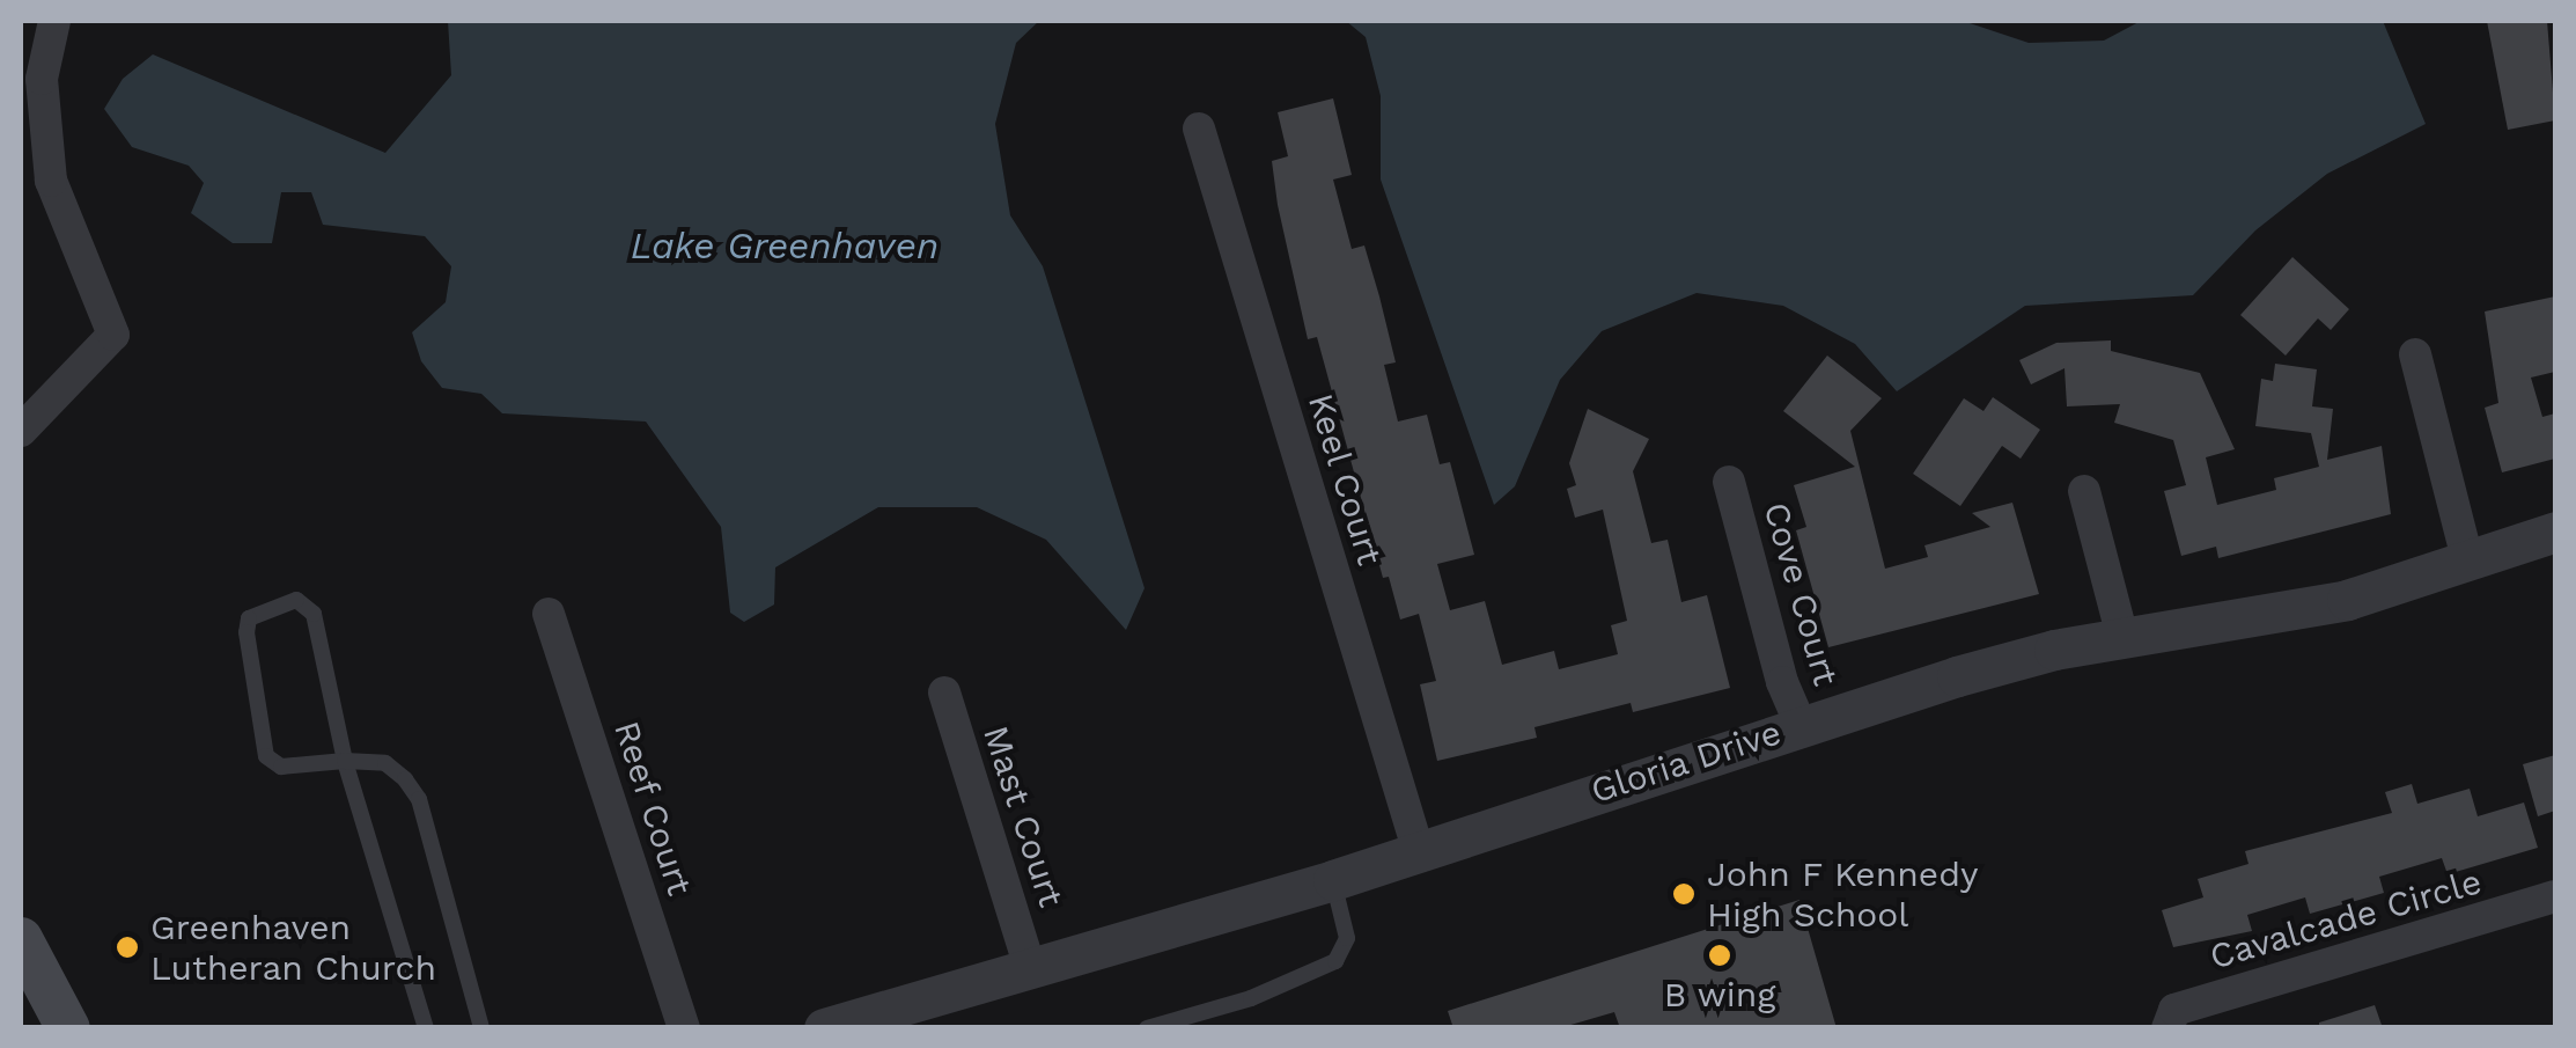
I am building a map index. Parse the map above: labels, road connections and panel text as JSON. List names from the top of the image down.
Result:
{
  "streets": {
    "street": [
      "Keel Court",
      "Cove Court",
      "Gloria Drive",
      "Reef Court",
      "Mast Court",
      "Cavalcade Circle"
    ]
  },
  "crossings": [
    ["Keel Court", "Gloria Drive"],
    ["Cove Court", "Gloria Drive"],
    ["Gloria Drive", "Mast Court"]
  ],
  "water": ["Lake Greenhaven"],
  "places": ["John F Kennedy High School", "Greenhaven Lutheran Church", "B wing"]
}
